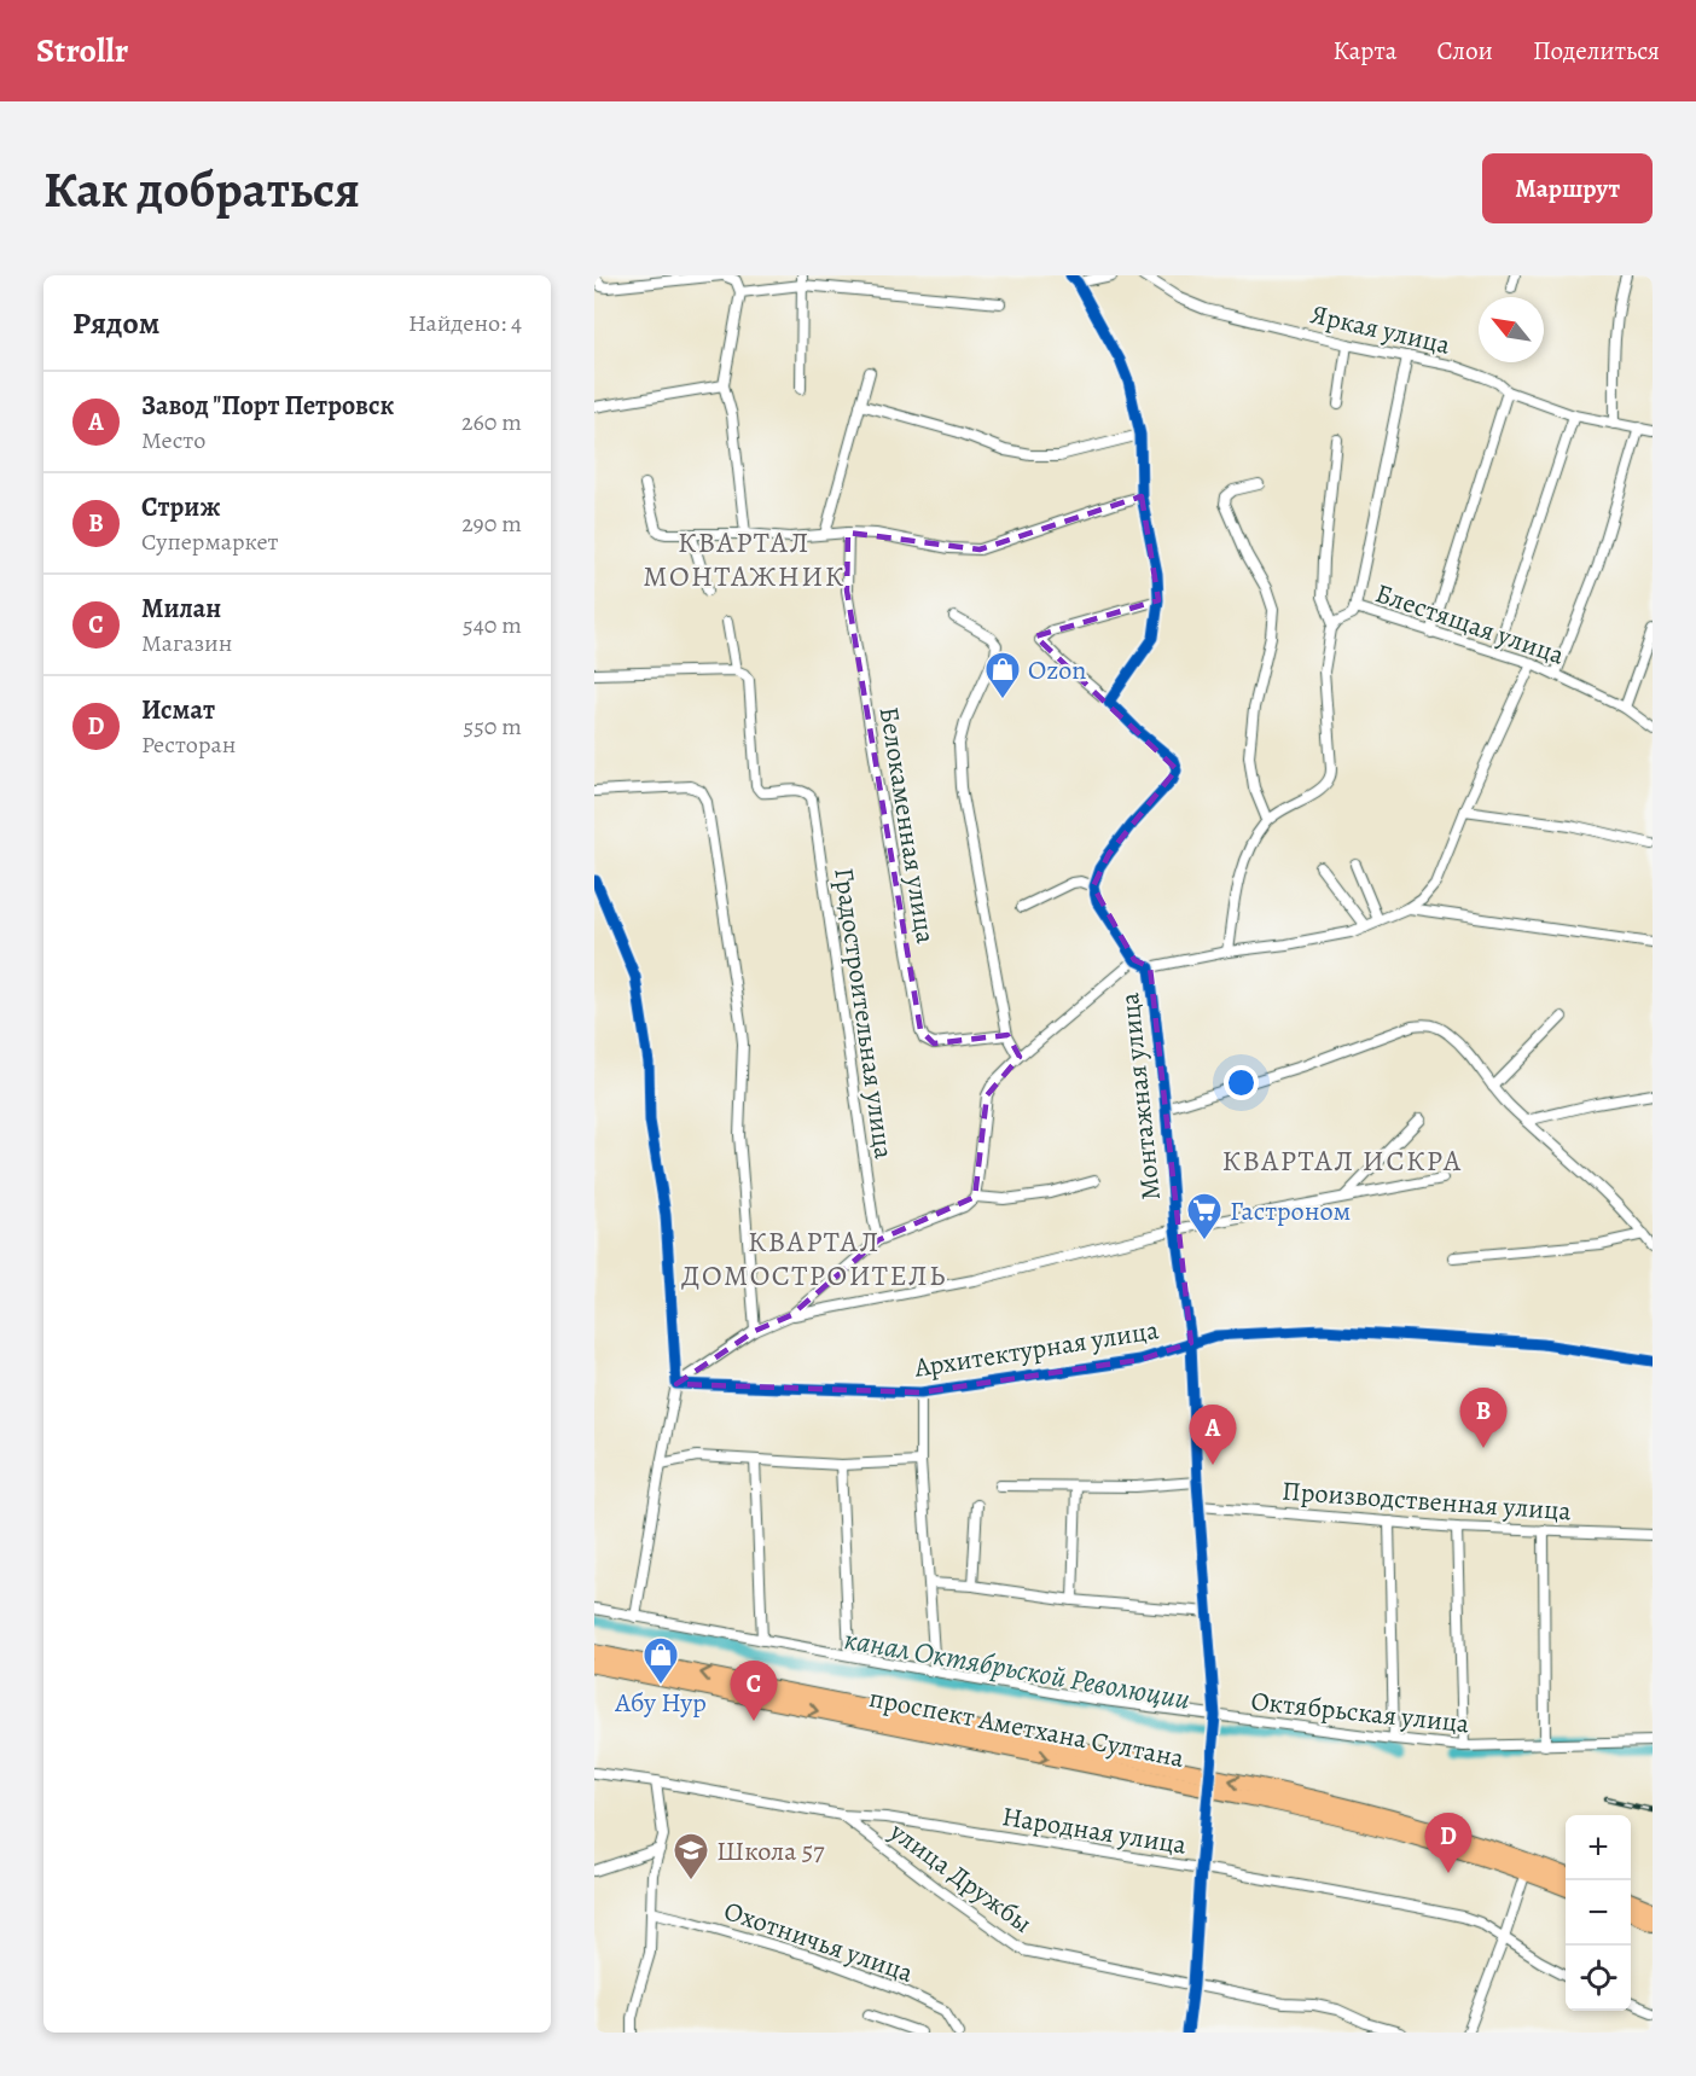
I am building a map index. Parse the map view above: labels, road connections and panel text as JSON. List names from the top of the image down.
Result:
{
  "streets": {
    "main road": ["проспект Аметхана Султана"],
    "street": [
      "Яркая улица",
      "Блестящая улица",
      "Белокаменная улица",
      "Градостроительная улица",
      "Монтажная улица",
      "Архитектурная улица",
      "Производственная улица",
      "Октябрьская улица",
      "Народная улица",
      "улица Дружбы",
      "Охотничья улица"
    ]
  },
  "crossings": [
    ["Монтажная улица", "Архитектурная улица"],
    ["Монтажная улица", "Производственная улица"],
    ["Монтажная улица", "Октябрьская улица"],
    ["Монтажная улица", "проспект Аметхана Султана"],
    ["Монтажная улица", "Народная улица"],
    ["Монтажная улица", "улица Дружбы"],
    ["Народная улица", "улица Дружбы"]
  ],
  "districts": ["КВАРТАЛ МОНТАЖНИК", "КВАРТАЛ ИСКРА", "КВАРТАЛ ДОМОСТРОИТЕЛЬ"],
  "water": ["канал Октябрьской Революции"],
  "places": {
    "shop": ["Ozon", "Абу Нур"],
    "supermarket": ["Гастроном"],
    "school or university": ["Школа 57"]
  },
  "north": "top left",
  "page": {
    "header": "Strollr",
    "nav": ["Карта", "Слои", "Поделиться"],
    "buttons": "Маршрут",
    "title": "Как добраться",
    "heading": ["Рядом", "Найдено: 4"],
    "list": [
      {
        "mark": "A",
        "name": "Завод \"Порт Петровск",
        "note": "Место",
        "value": "260 m"
      },
      {
        "mark": "B",
        "name": "Стриж",
        "note": "Супермаркет",
        "value": "290 m"
      },
      {
        "mark": "C",
        "name": "Милан",
        "note": "Магазин",
        "value": "540 m"
      },
      {
        "mark": "D",
        "name": "Исмат",
        "note": "Ресторан",
        "value": "550 m"
      }
    ],
    "pins": [
      "B",
      "A",
      "C",
      "D"
    ],
    "map_buttons": ["+", "−"]
  }
}
